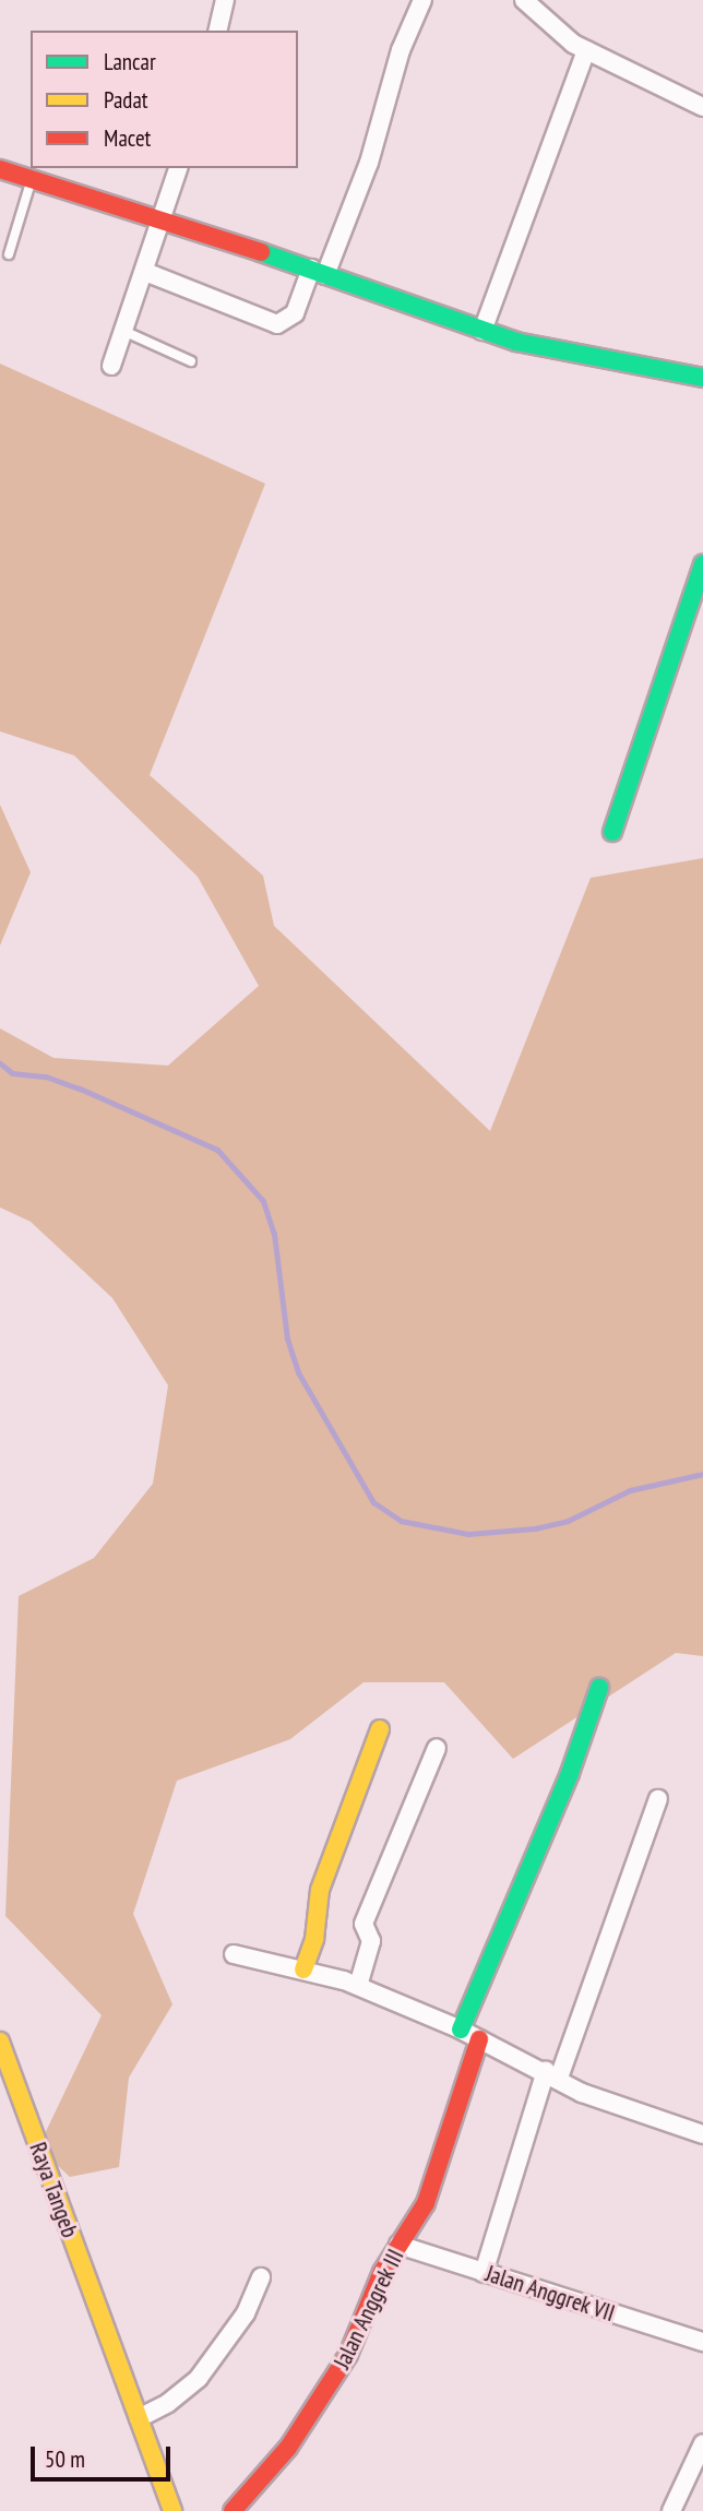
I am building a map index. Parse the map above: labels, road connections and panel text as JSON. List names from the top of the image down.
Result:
{
  "streets": {
    "street": ["Raya Tangeb", "Jalan Anggrek VII", "Jalan Anggrek III"]
  },
  "crossings": [
    ["Jalan Anggrek VII", "Jalan Anggrek III"]
  ],
  "legend": ["Lancar", "Padat", "Macet"],
  "scale_bar": "50 m"
}
